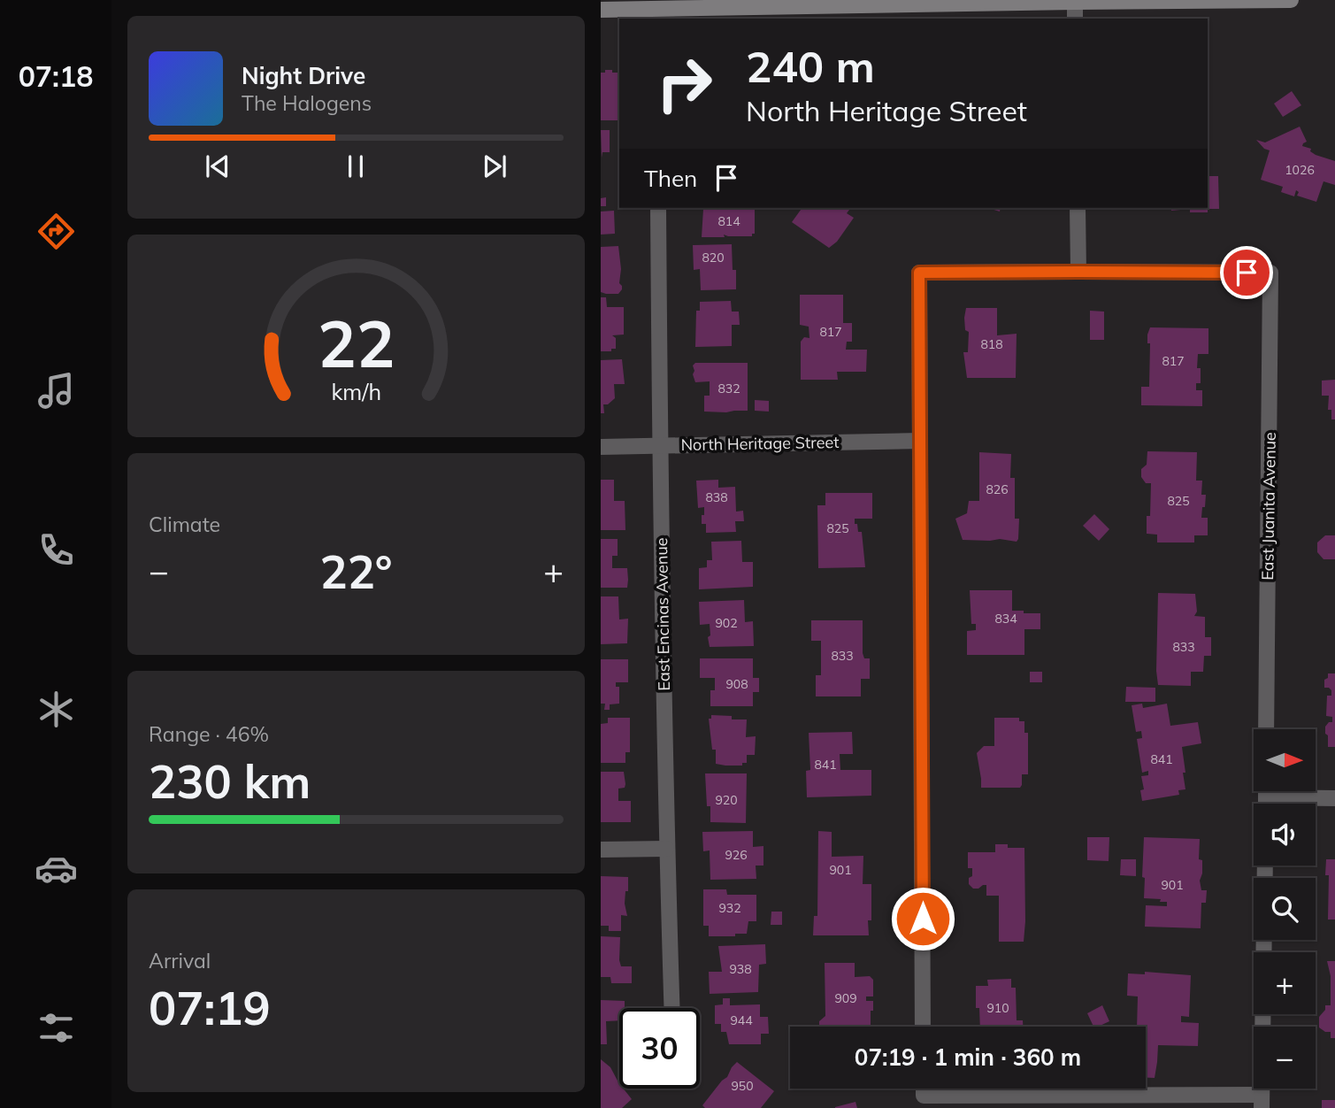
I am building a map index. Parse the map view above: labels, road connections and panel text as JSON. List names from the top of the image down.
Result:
{
  "streets": {
    "street": ["North Heritage Street", "East Juanita Avenue", "East Encinas Avenue"]
  },
  "crossings": [
    ["North Heritage Street", "East Encinas Avenue"]
  ],
  "house_numbers": [
    "1026",
    "814",
    "820",
    "817",
    "818",
    "817",
    "832",
    "826",
    "838",
    "825",
    "825",
    "834",
    "902",
    "833",
    "833",
    "908",
    "841",
    "841",
    "920",
    "926",
    "901",
    "901",
    "932",
    "938",
    "909",
    "910",
    "944",
    "950"
  ],
  "north": "right",
  "page": {
    "tabs": "07:18",
    "turn": ["240 m", "North Heritage Street"],
    "song": ["Night Drive", "The Halogens"],
    "then": "Then",
    "tile": [
      "Climate",
      ["Range · 46%", "230 km"],
      ["Arrival", "07:19"]
    ],
    "heat": ["−", "22°", "+"],
    "map_buttons": ["+", "−"],
    "limit": "30",
    "trip": "07:19 · 1 min · 360 m",
    "gauge": ["22", "km/h"]
  }
}
